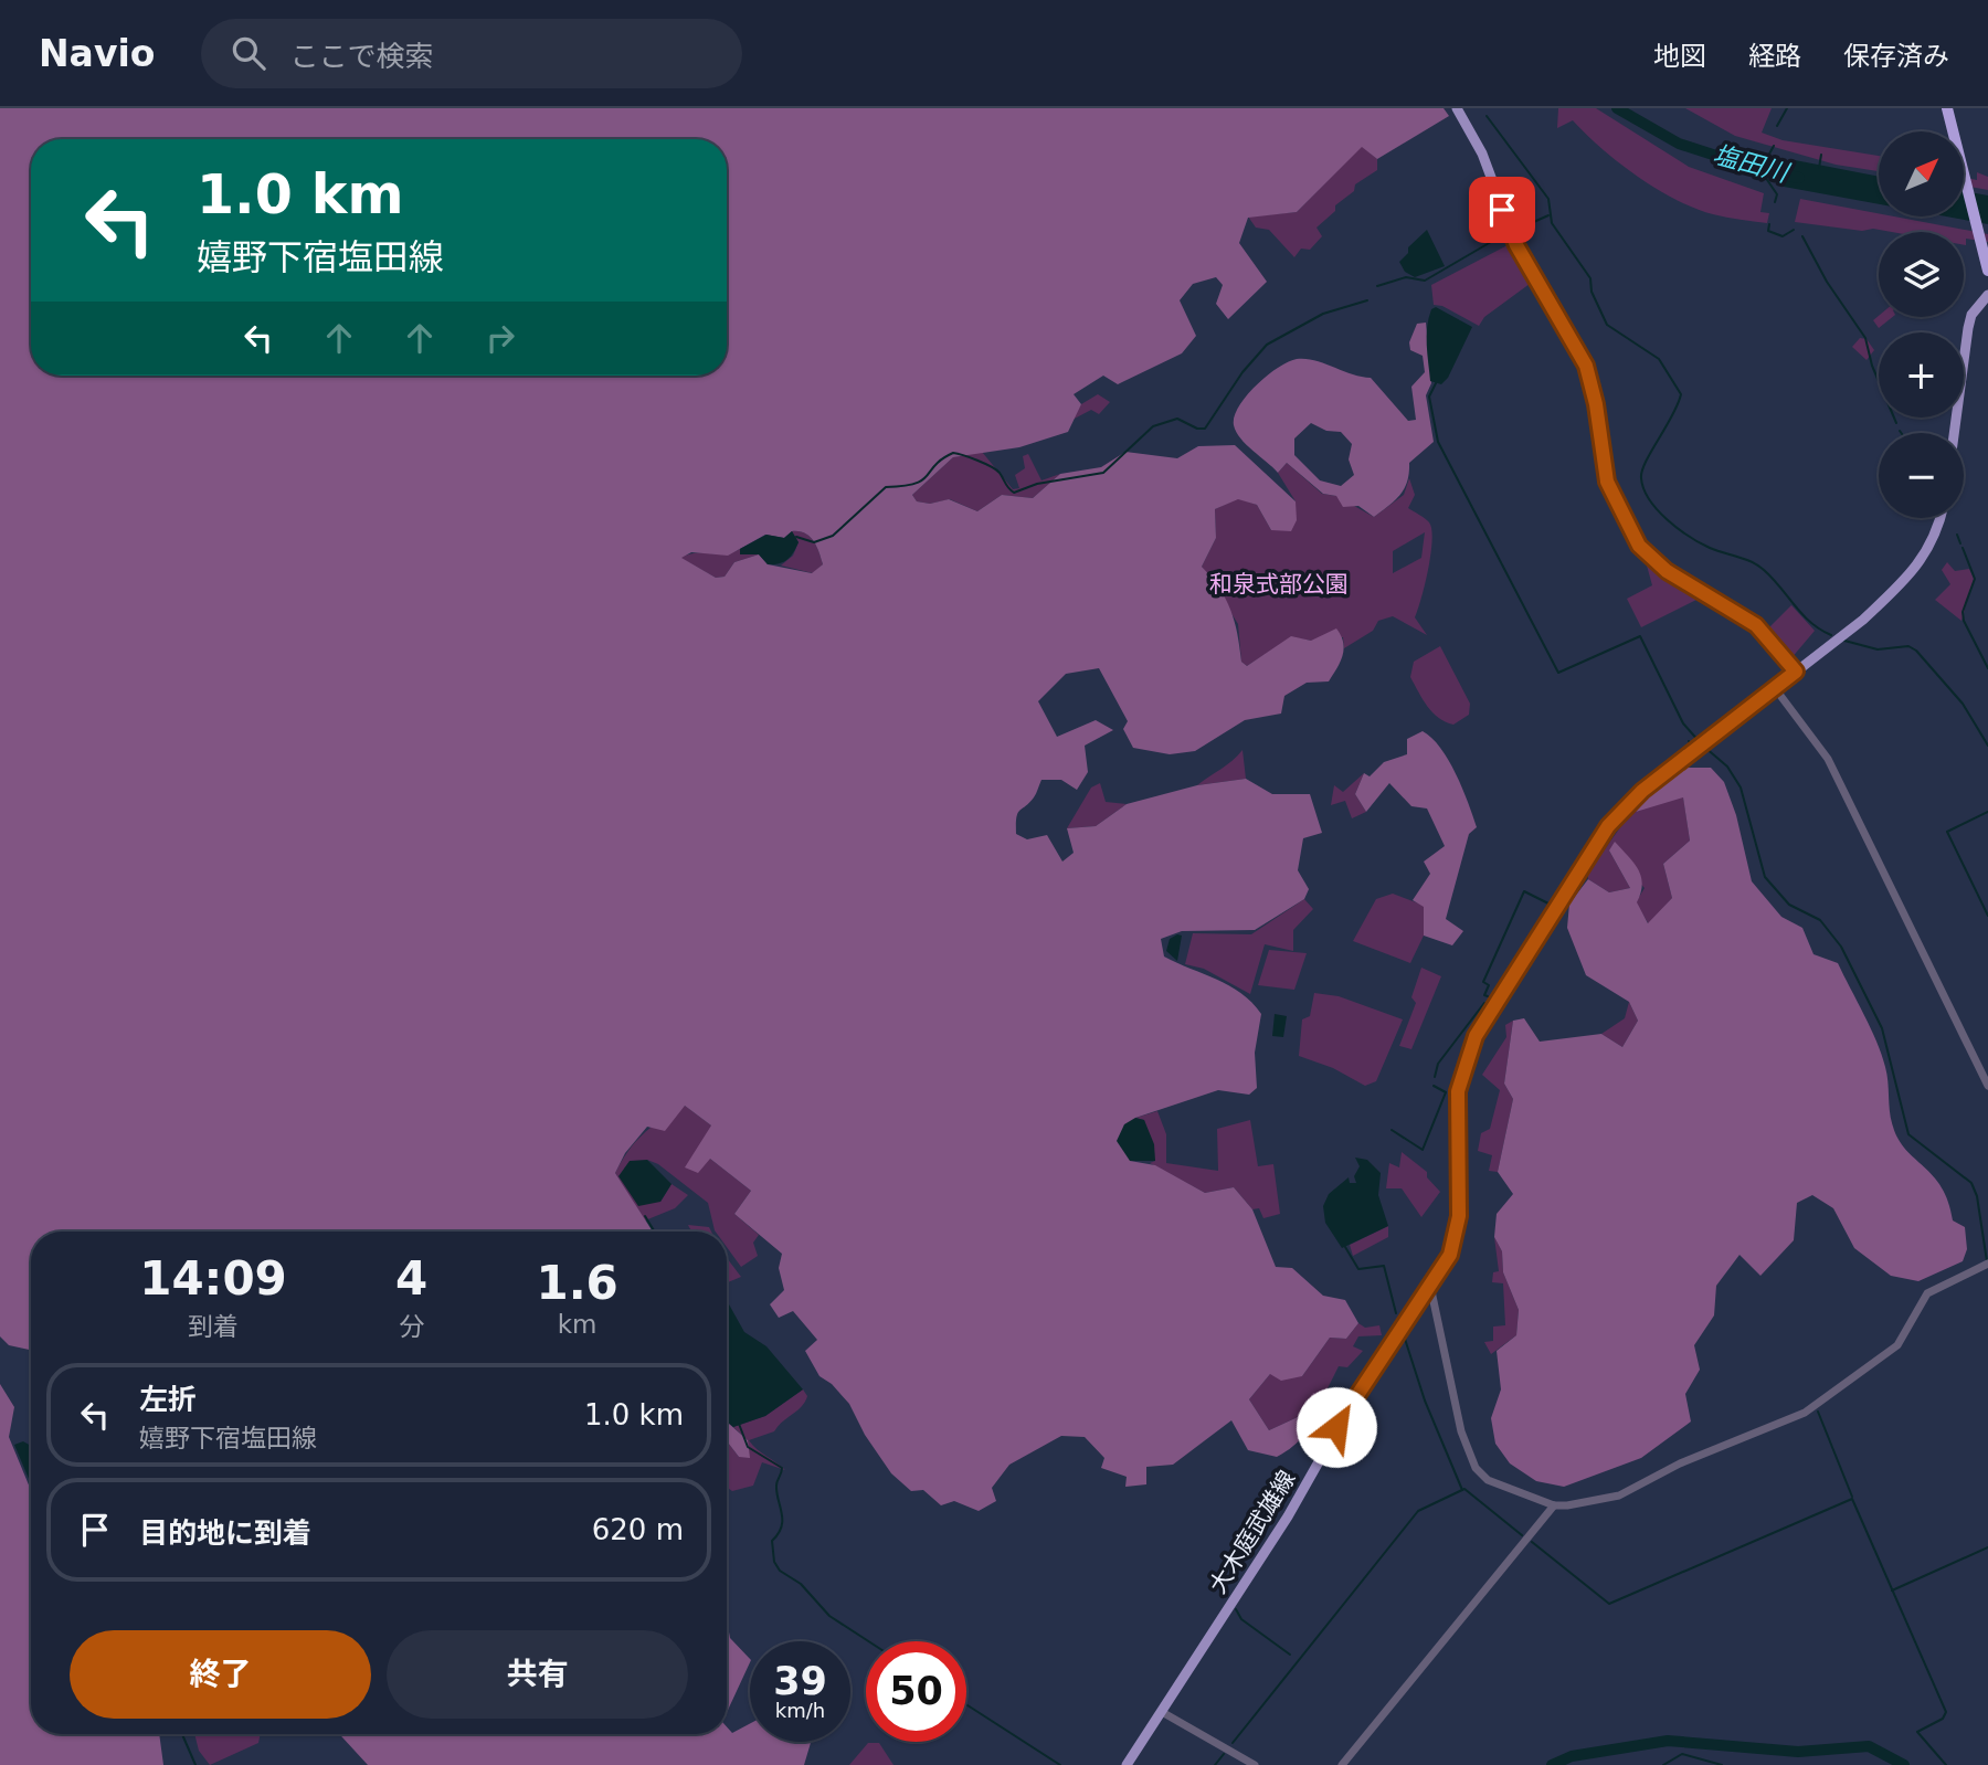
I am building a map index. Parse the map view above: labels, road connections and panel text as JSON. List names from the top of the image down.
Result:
{
  "streets": {
    "main road": ["大木庭武雄線"]
  },
  "water": ["塩田川"],
  "parks": ["和泉式部公園"],
  "north": "top right",
  "page": {
    "header": "Navio",
    "search": "ここで検索",
    "nav": ["地図", "経路", "保存済み"],
    "map_buttons": ["+", "−"],
    "turn": ["1.0 km", "嬉野下宿塩田線"],
    "eta": [
      "14:09",
      "到着",
      "4",
      "分",
      "1.6",
      "km"
    ],
    "list": [
      {
        "name": "左折",
        "note": "嬉野下宿塩田線",
        "value": "1.0 km"
      },
      {
        "name": "目的地に到着",
        "value": "620 m"
      }
    ],
    "buttons": ["終了", "共有"],
    "speed": "39 km/h",
    "limit": "50"
  }
}
